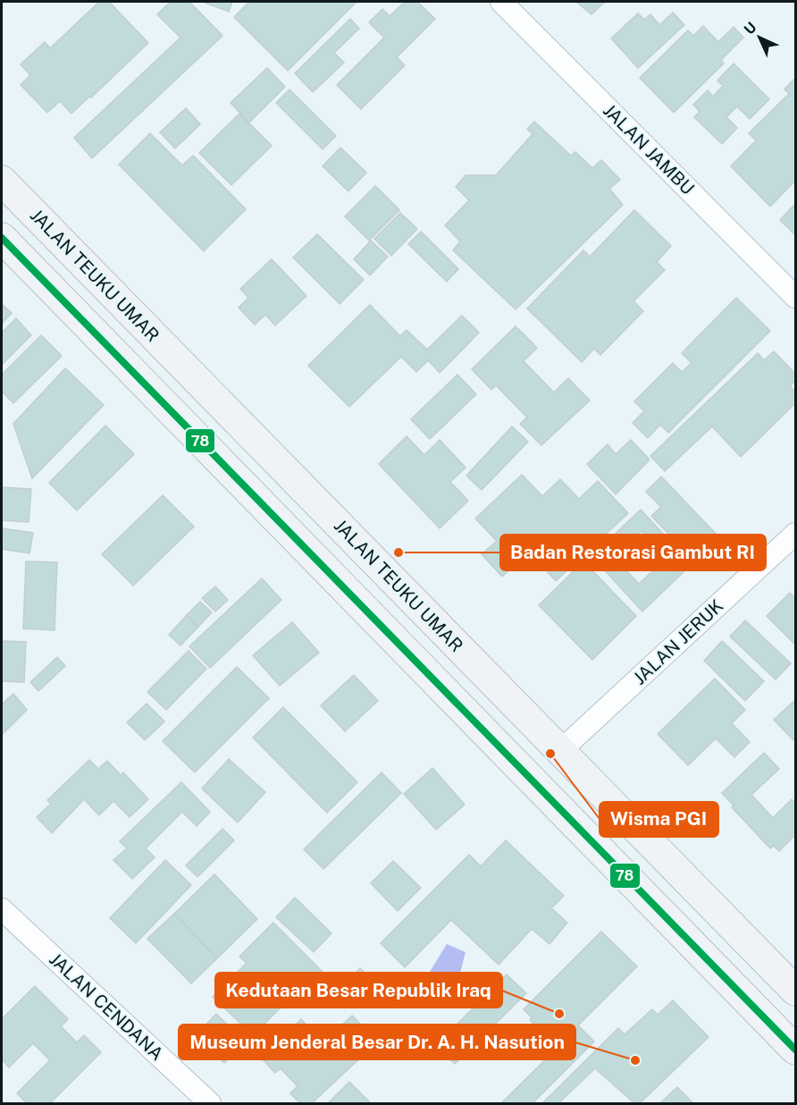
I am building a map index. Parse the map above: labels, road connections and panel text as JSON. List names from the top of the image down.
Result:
{
  "streets": {
    "street": [
      "JALAN JAMBU",
      "JALAN TEUKU UMAR",
      "JALAN JERUK",
      "JALAN CENDANA"
    ]
  },
  "crossings": [
    ["JALAN TEUKU UMAR", "JALAN JERUK"]
  ],
  "places": [
    "Badan Restorasi Gambut RI",
    "Wisma PGI",
    "Kedutaan Besar Republik Iraq",
    "Museum Jenderal Besar Dr. A. H. Nasution"
  ],
  "lines": ["transit line 78"],
  "north": "top left"
}
